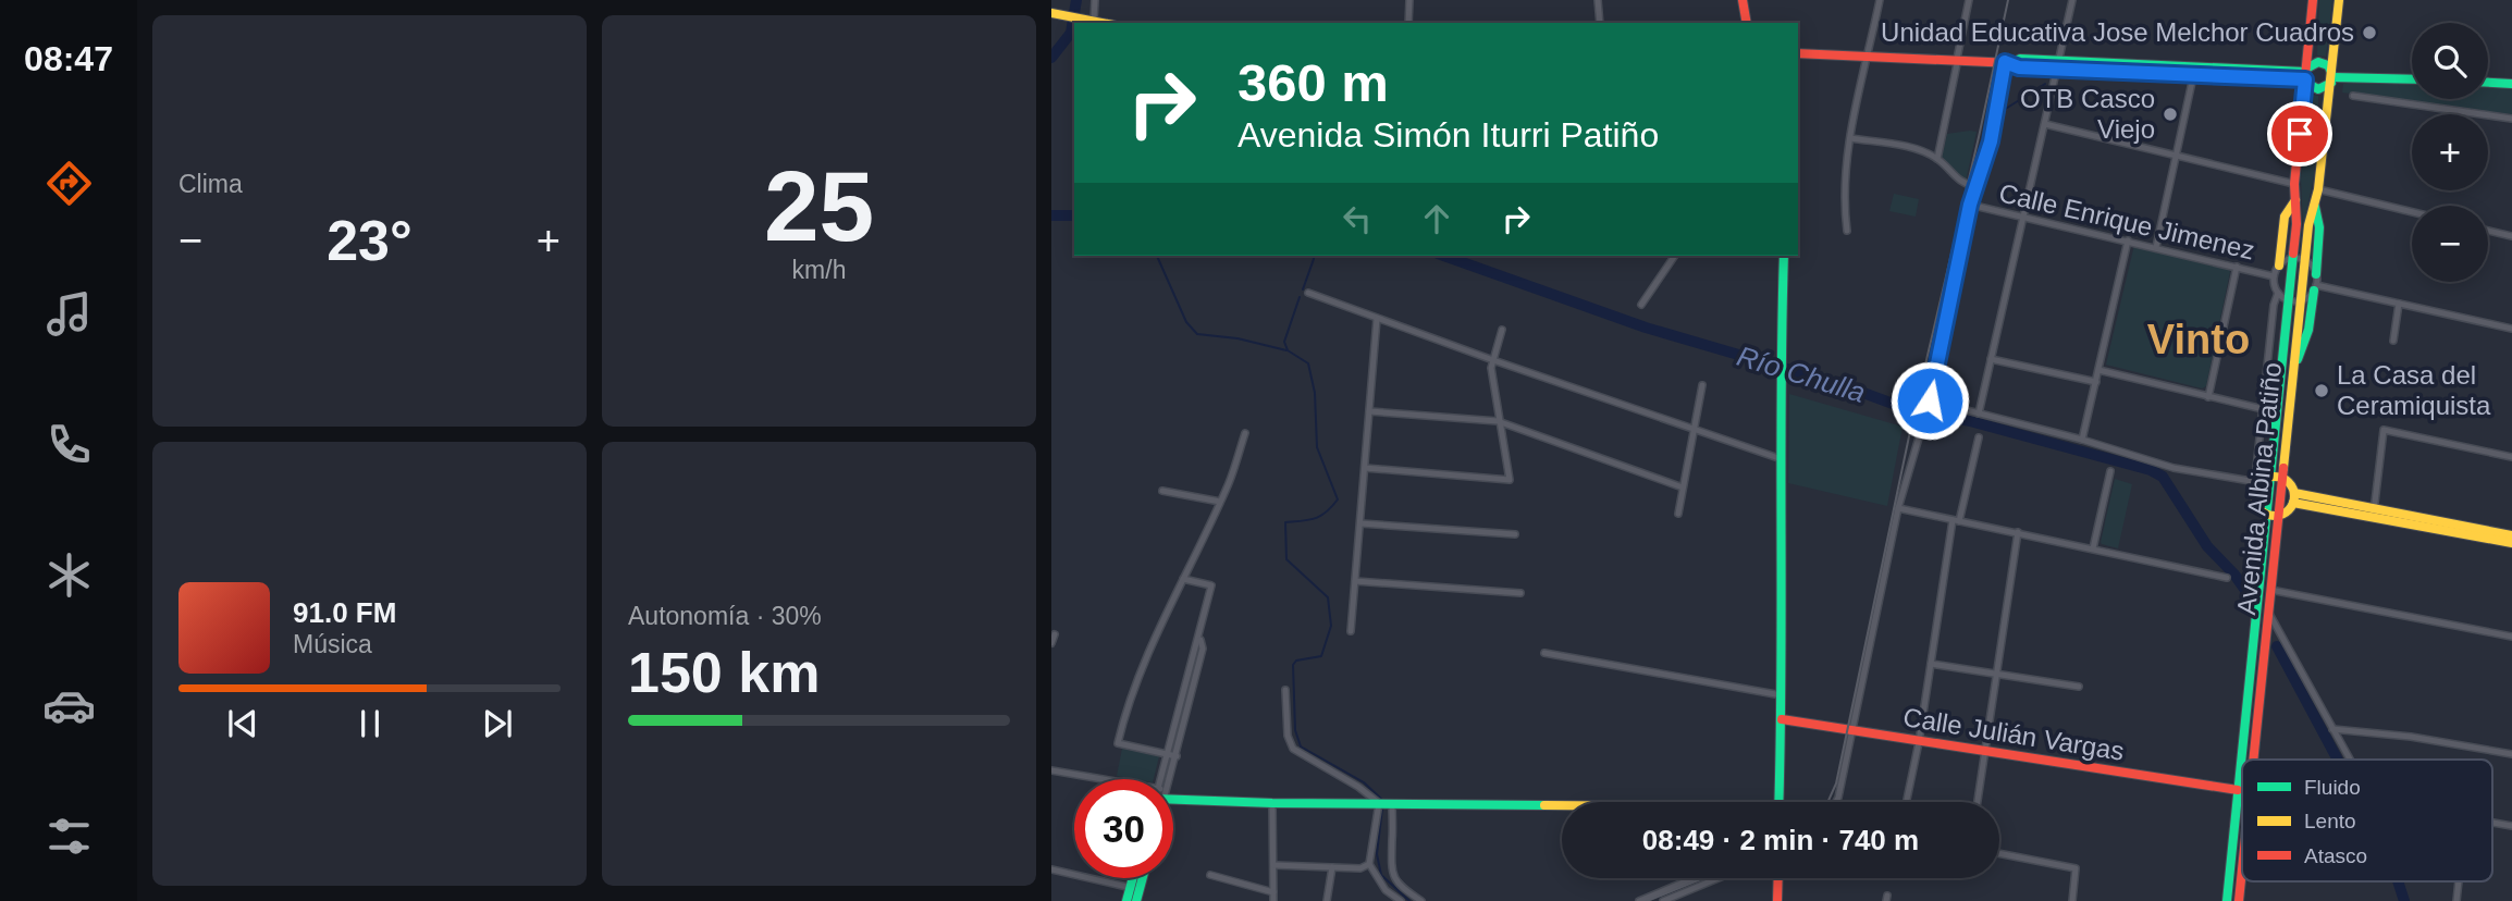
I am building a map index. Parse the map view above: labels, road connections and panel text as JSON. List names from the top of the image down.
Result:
{
  "streets": {
    "main road": ["Avenida Albina Patiño", "Calle Julián Vargas"],
    "street": ["Calle Enrique Jimenez"]
  },
  "crossings": [
    ["Avenida Albina Patiño", "Calle Julián Vargas"]
  ],
  "districts": ["Vinto"],
  "water": ["Río Chulla"],
  "places": ["Unidad Educativa Jose Melchor Cuadros", "OTB Casco Viejo", "La Casa del Ceramiquista"],
  "legend": ["Fluido", "Lento", "Atasco"],
  "page": {
    "tabs": "08:47",
    "tile": [
      "Clima",
      ["25", "km/h"],
      ["Autonomía · 30%", "150 km"]
    ],
    "map_buttons": ["+", "−"],
    "turn": ["360 m", "Avenida Simón Iturri Patiño"],
    "heat": ["−", "23°", "+"],
    "song": ["91.0 FM", "Música"],
    "limit": "30",
    "trip": "08:49 · 2 min · 740 m"
  }
}
